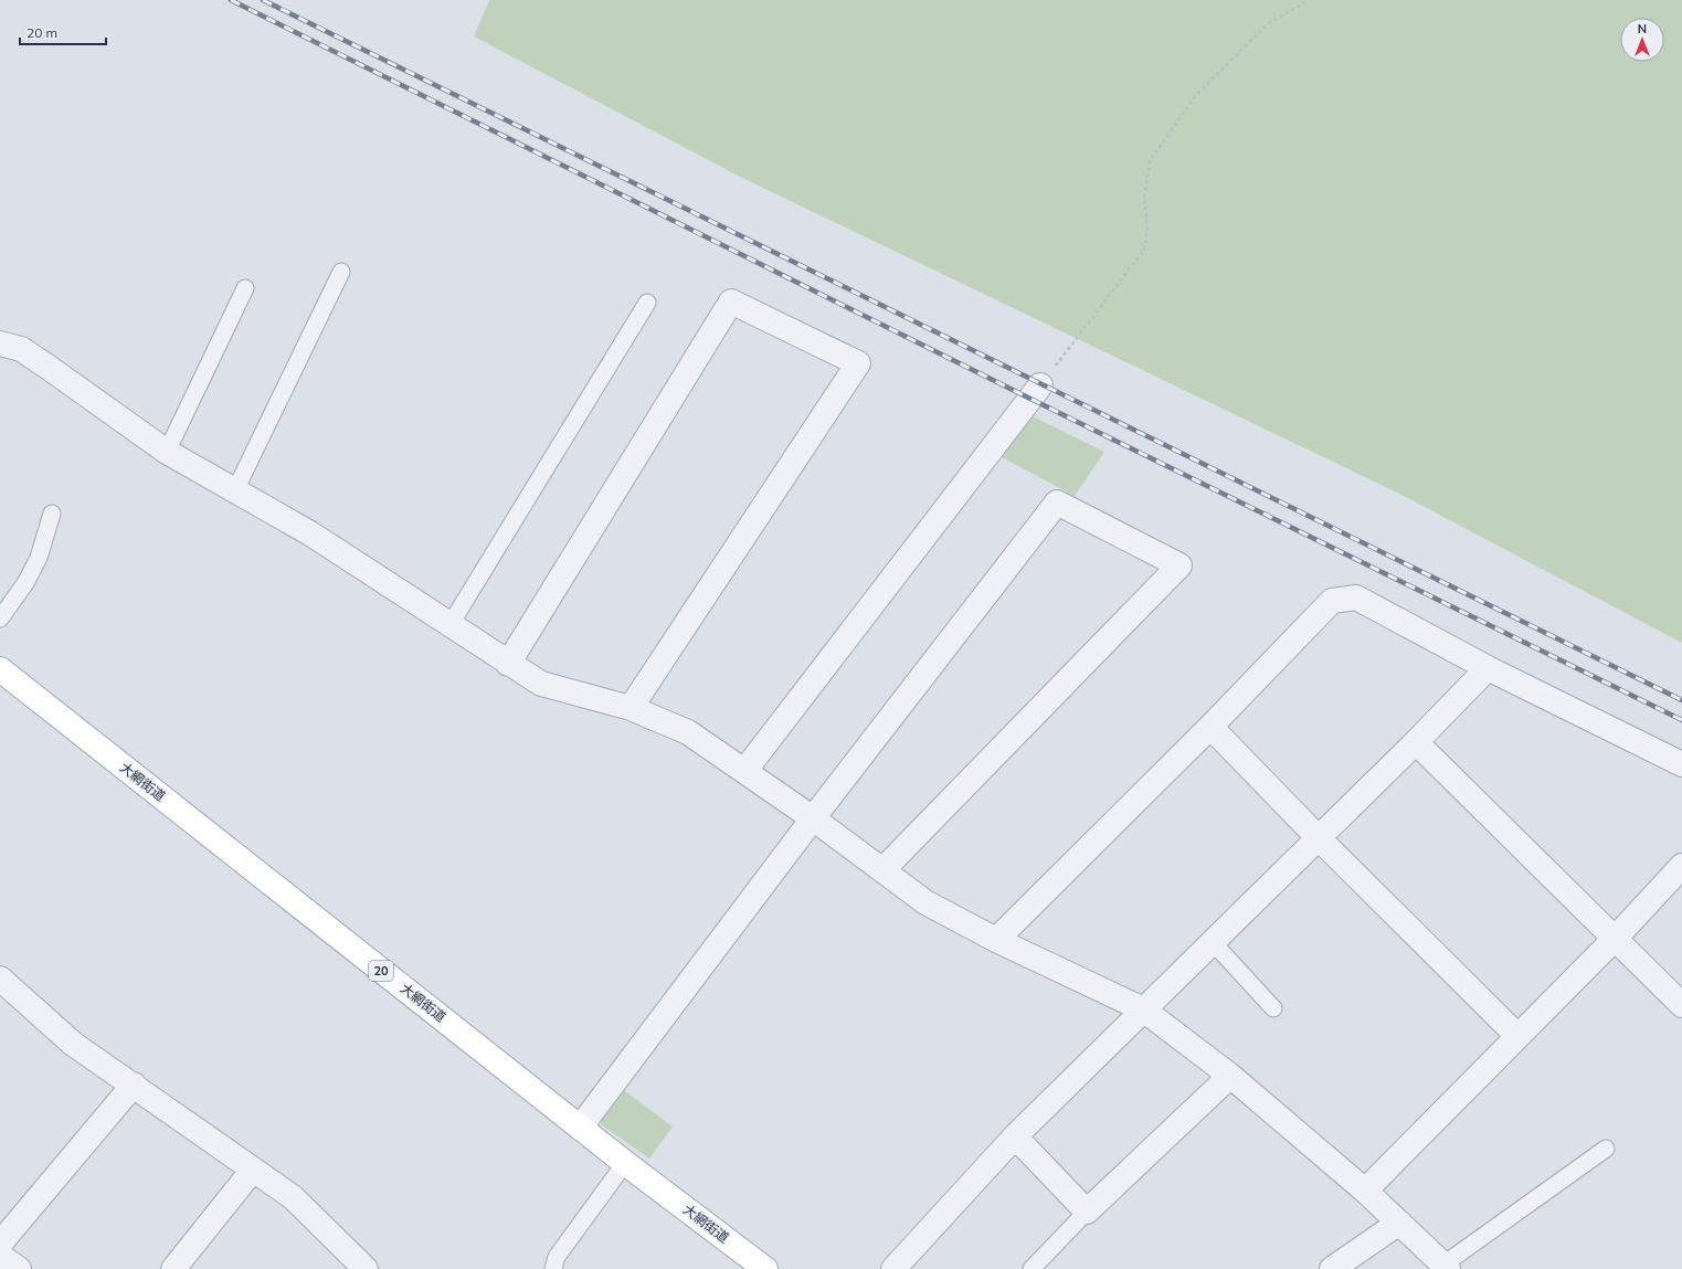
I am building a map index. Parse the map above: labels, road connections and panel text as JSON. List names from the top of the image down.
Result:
{
  "streets": {
    "main road": ["大網街道", "20"]
  },
  "scale_bar": "20 m",
  "north": "top"
}
